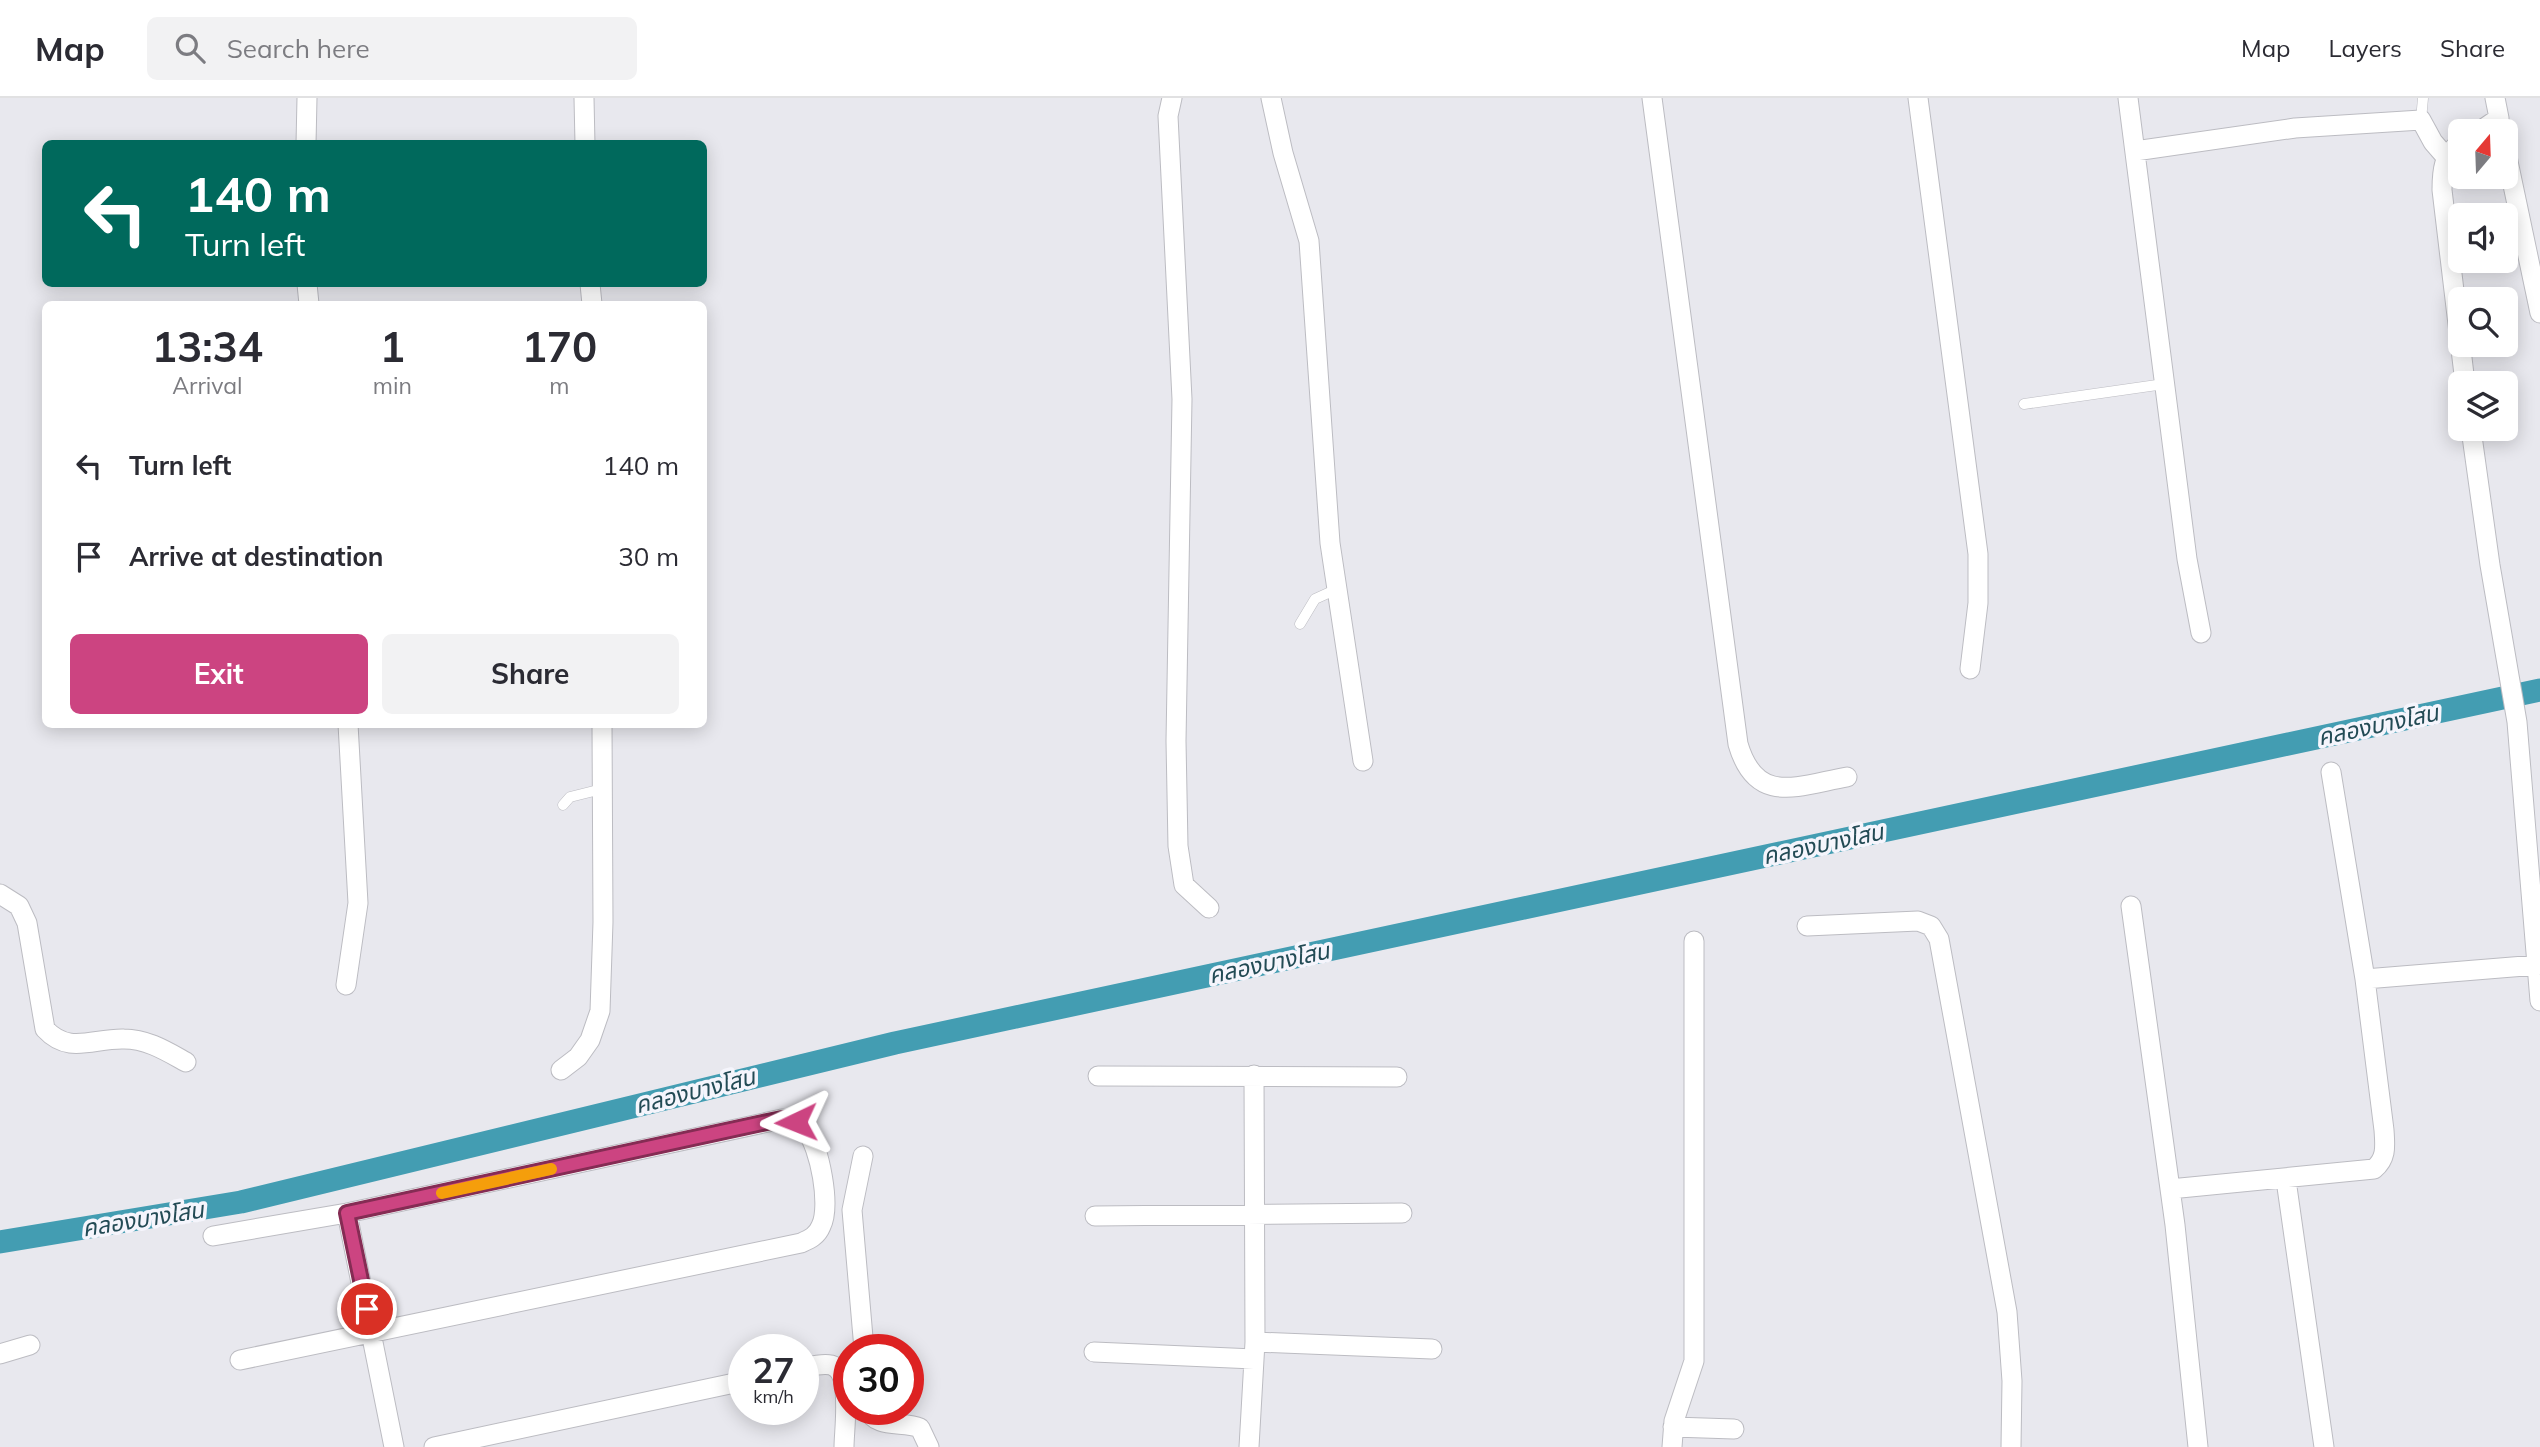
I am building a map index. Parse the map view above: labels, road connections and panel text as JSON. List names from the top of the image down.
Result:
{
  "water": ["คลองบางโสน"],
  "north": "top",
  "page": {
    "header": "Map",
    "search": "Search here",
    "nav": ["Map", "Layers", "Share"],
    "turn": ["140 m", "Turn left"],
    "eta": [
      "13:34",
      "Arrival",
      "1",
      "min",
      "170",
      "m"
    ],
    "list": [
      {
        "name": "Turn left",
        "value": "140 m"
      },
      {
        "name": "Arrive at destination",
        "value": "30 m"
      }
    ],
    "buttons": ["Exit", "Share"],
    "speed": "27 km/h",
    "limit": "30"
  }
}
